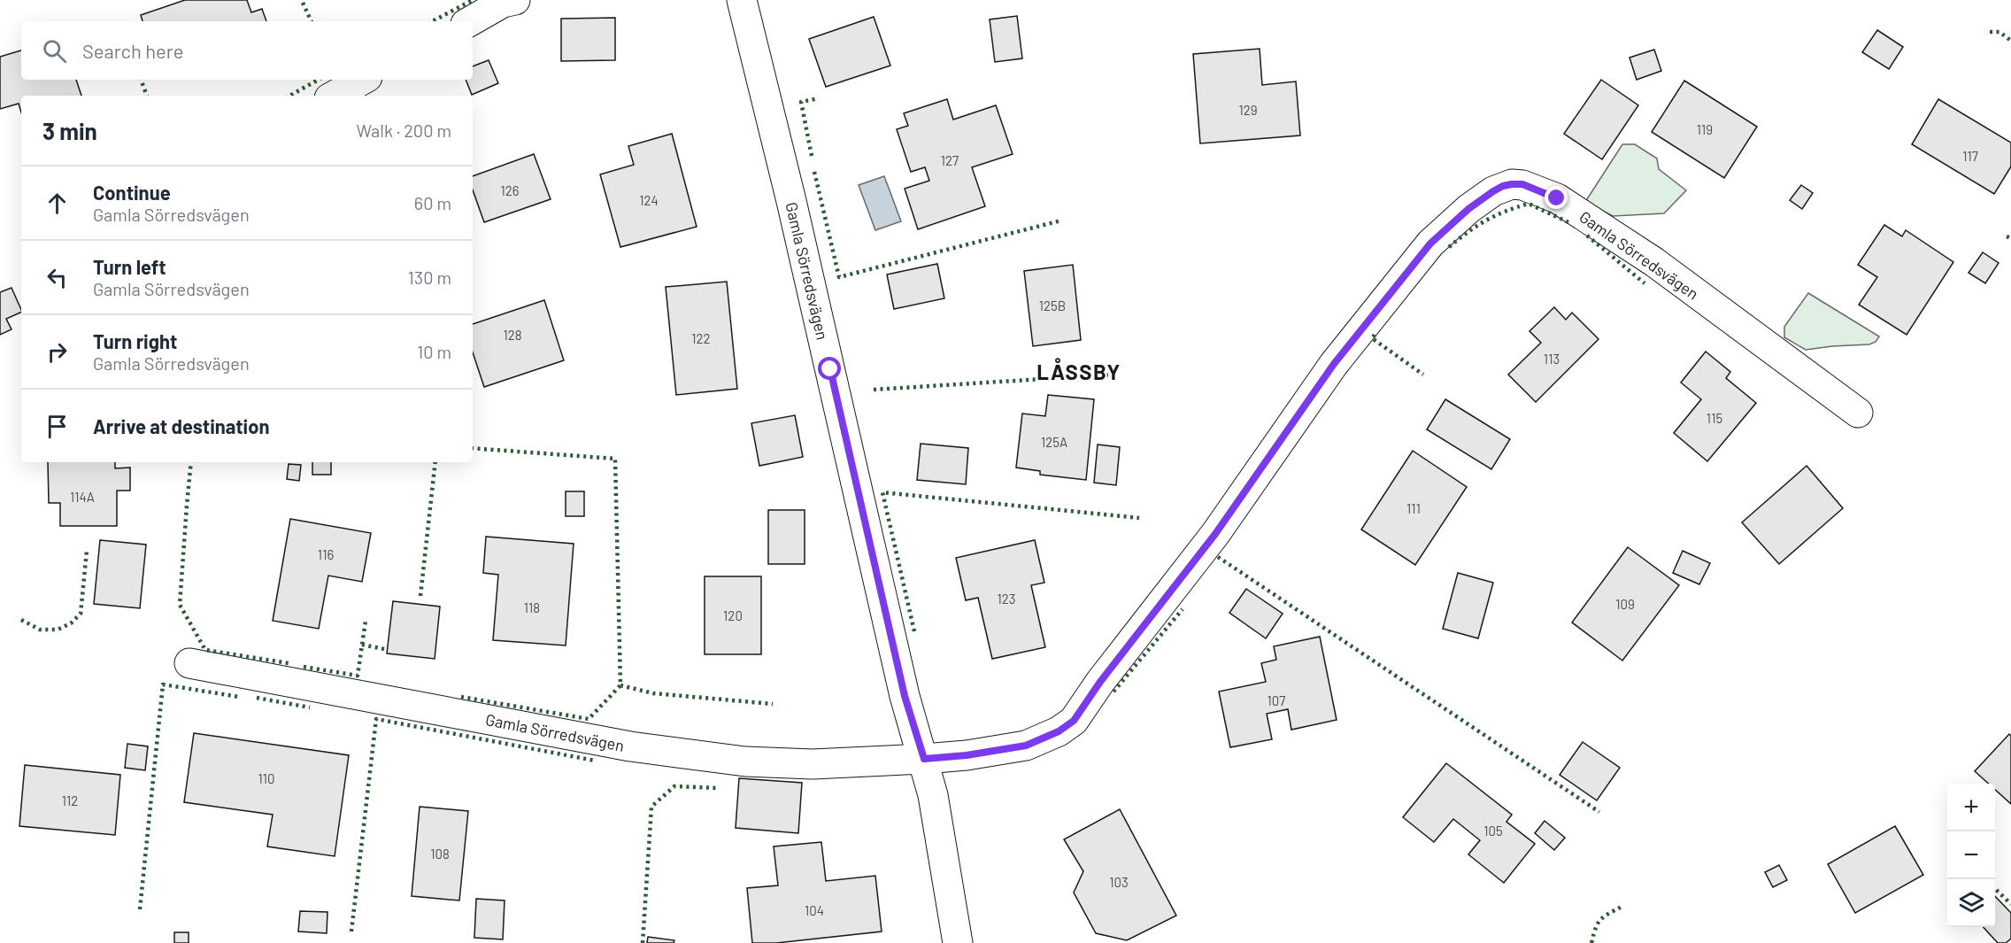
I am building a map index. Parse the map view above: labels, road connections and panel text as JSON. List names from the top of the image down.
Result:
{
  "streets": {
    "street": ["Gamla Sörredsvägen"]
  },
  "districts": ["LÅSSBY"],
  "house_numbers": [
    "129",
    "119",
    "117",
    "127",
    "126",
    "124",
    "125B",
    "128",
    "122",
    "113",
    "115",
    "125A",
    "114A",
    "111",
    "116",
    "123",
    "109",
    "118",
    "120",
    "107",
    "110",
    "112",
    "105",
    "108",
    "103",
    "104"
  ],
  "page": {
    "search": "Search here",
    "heading": ["3 min", "Walk · 200 m"],
    "list": [
      ["Continue", "Gamla Sörredsvägen", "60 m"],
      ["Turn left", "Gamla Sörredsvägen", "130 m"],
      ["Turn right", "Gamla Sörredsvägen", "10 m"],
      "Arrive at destination"
    ],
    "map_buttons": ["+", "−"]
  }
}
